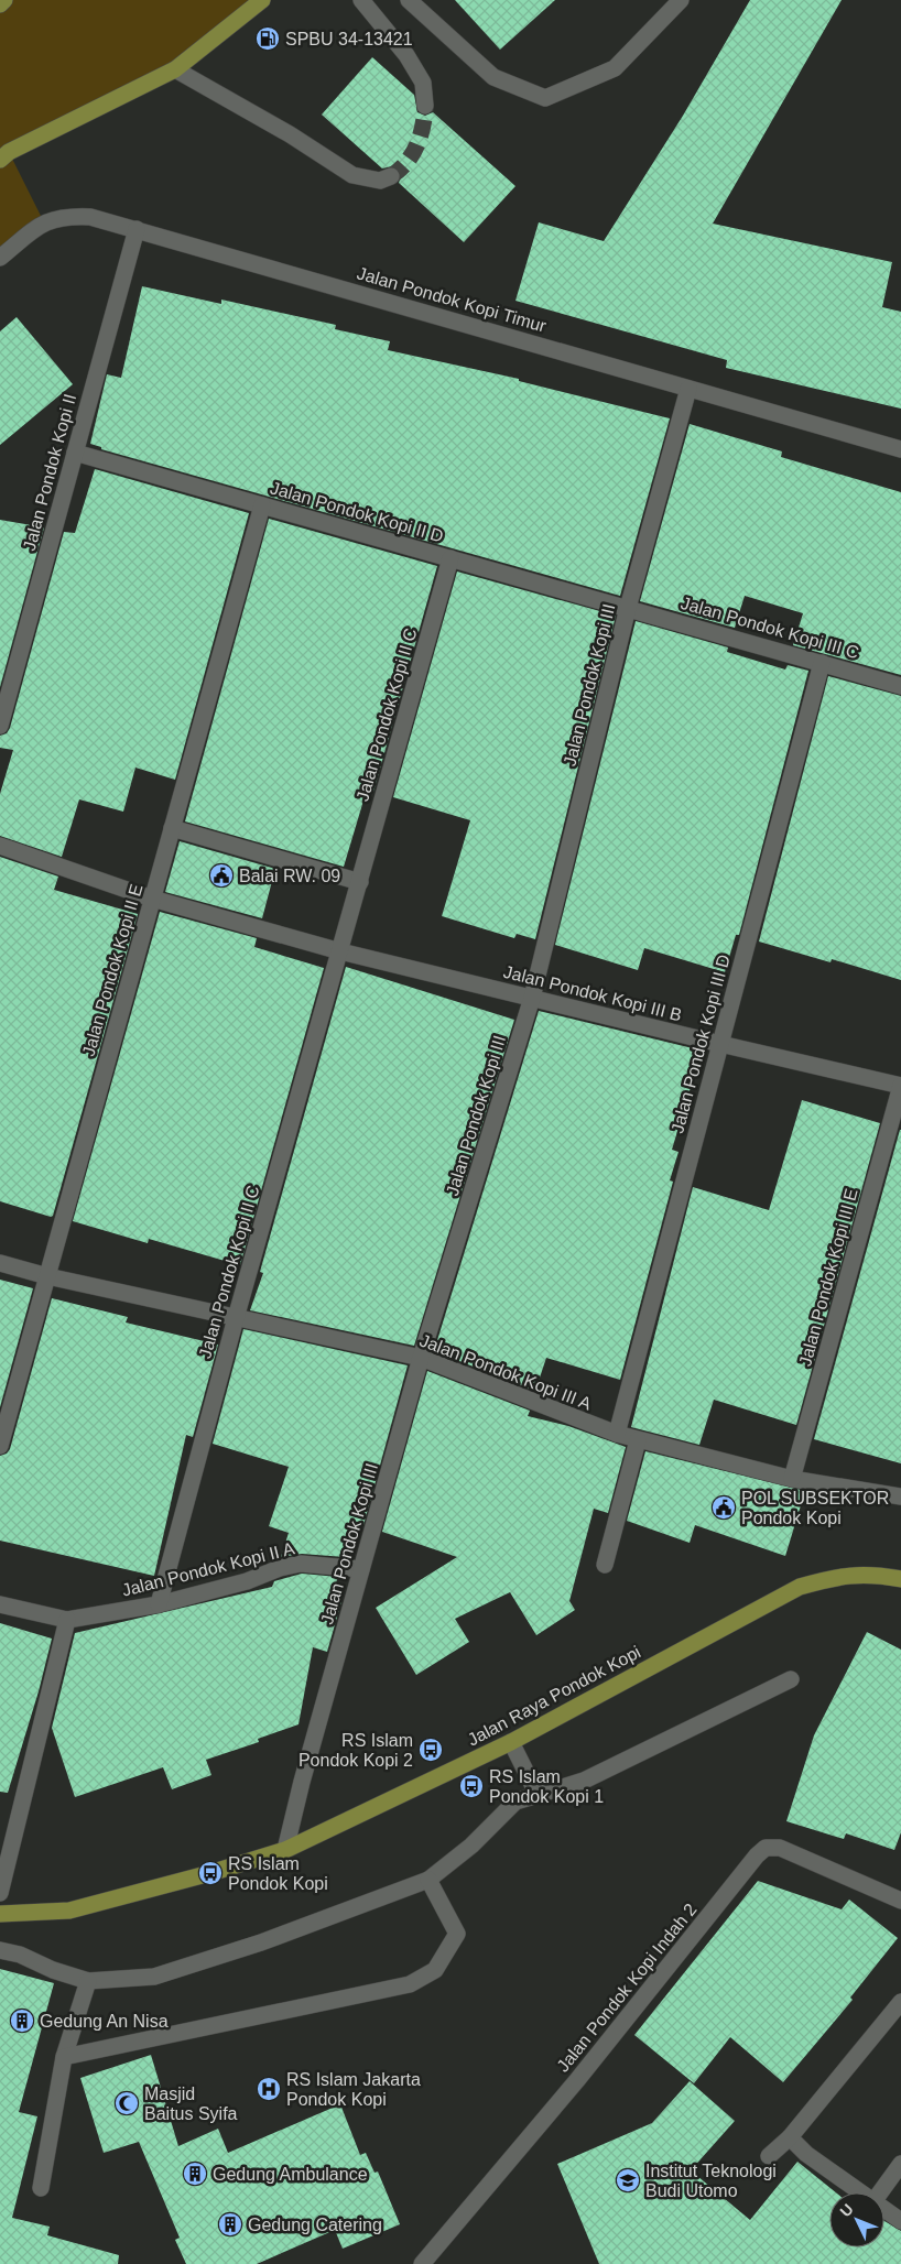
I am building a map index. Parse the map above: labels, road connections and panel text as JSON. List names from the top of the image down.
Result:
{
  "streets": {
    "main road": ["Jalan Raya Pondok Kopi"],
    "street": [
      "Jalan Pondok Kopi Timur",
      "Jalan Pondok Kopi II",
      "Jalan Pondok Kopi II D",
      "Jalan Pondok Kopi III C",
      "Jalan Pondok Kopi III",
      "Jalan Pondok Kopi II C",
      "Jalan Pondok Kopi II E",
      "Jalan Pondok Kopi III B",
      "Jalan Pondok Kopi III D",
      "Jalan Pondok Kopi III E",
      "Jalan Pondok Kopi III A",
      "Jalan Pondok Kopi II A",
      "Jalan Pondok Kopi Indah 2"
    ]
  },
  "crossings": [
    ["Jalan Pondok Kopi Timur", "Jalan Pondok Kopi II"],
    ["Jalan Pondok Kopi Timur", "Jalan Pondok Kopi III"],
    ["Jalan Pondok Kopi II", "Jalan Pondok Kopi II D"],
    ["Jalan Pondok Kopi II D", "Jalan Pondok Kopi III C"],
    ["Jalan Pondok Kopi II D", "Jalan Pondok Kopi III"],
    ["Jalan Pondok Kopi II D", "Jalan Pondok Kopi II C"],
    ["Jalan Pondok Kopi II D", "Jalan Pondok Kopi II E"],
    ["Jalan Pondok Kopi III C", "Jalan Pondok Kopi III"],
    ["Jalan Pondok Kopi III C", "Jalan Pondok Kopi III D"],
    ["Jalan Pondok Kopi III", "Jalan Pondok Kopi III B"],
    ["Jalan Pondok Kopi III", "Jalan Pondok Kopi III A"],
    ["Jalan Pondok Kopi III", "Jalan Pondok Kopi II A"],
    ["Jalan Pondok Kopi III", "Jalan Raya Pondok Kopi"],
    ["Jalan Pondok Kopi II C", "Jalan Pondok Kopi III B"],
    ["Jalan Pondok Kopi II C", "Jalan Pondok Kopi III A"],
    ["Jalan Pondok Kopi II C", "Jalan Pondok Kopi II A"],
    ["Jalan Pondok Kopi II E", "Jalan Pondok Kopi III A"],
    ["Jalan Pondok Kopi III B", "Jalan Pondok Kopi III D"],
    ["Jalan Pondok Kopi III B", "Jalan Pondok Kopi III E"],
    ["Jalan Pondok Kopi III D", "Jalan Pondok Kopi III A"],
    ["Jalan Pondok Kopi III E", "Jalan Pondok Kopi III A"]
  ],
  "places": {
    "fuel station": ["SPBU 34-13421"],
    "public building": ["Balai RW. 09", "POL SUBSEKTOR Pondok Kopi"],
    "bus stop": ["RS Islam Pondok Kopi 2", "RS Islam Pondok Kopi 1", "RS Islam Pondok Kopi"],
    "building": ["Gedung An Nisa", "Gedung Ambulance", "Gedung Catering"],
    "hospital": ["RS Islam Jakarta Pondok Kopi"],
    "mosque": ["Masjid Baitus Syifa"],
    "school or university": ["Institut Teknologi Budi Utomo"]
  },
  "north": "top left"
}
